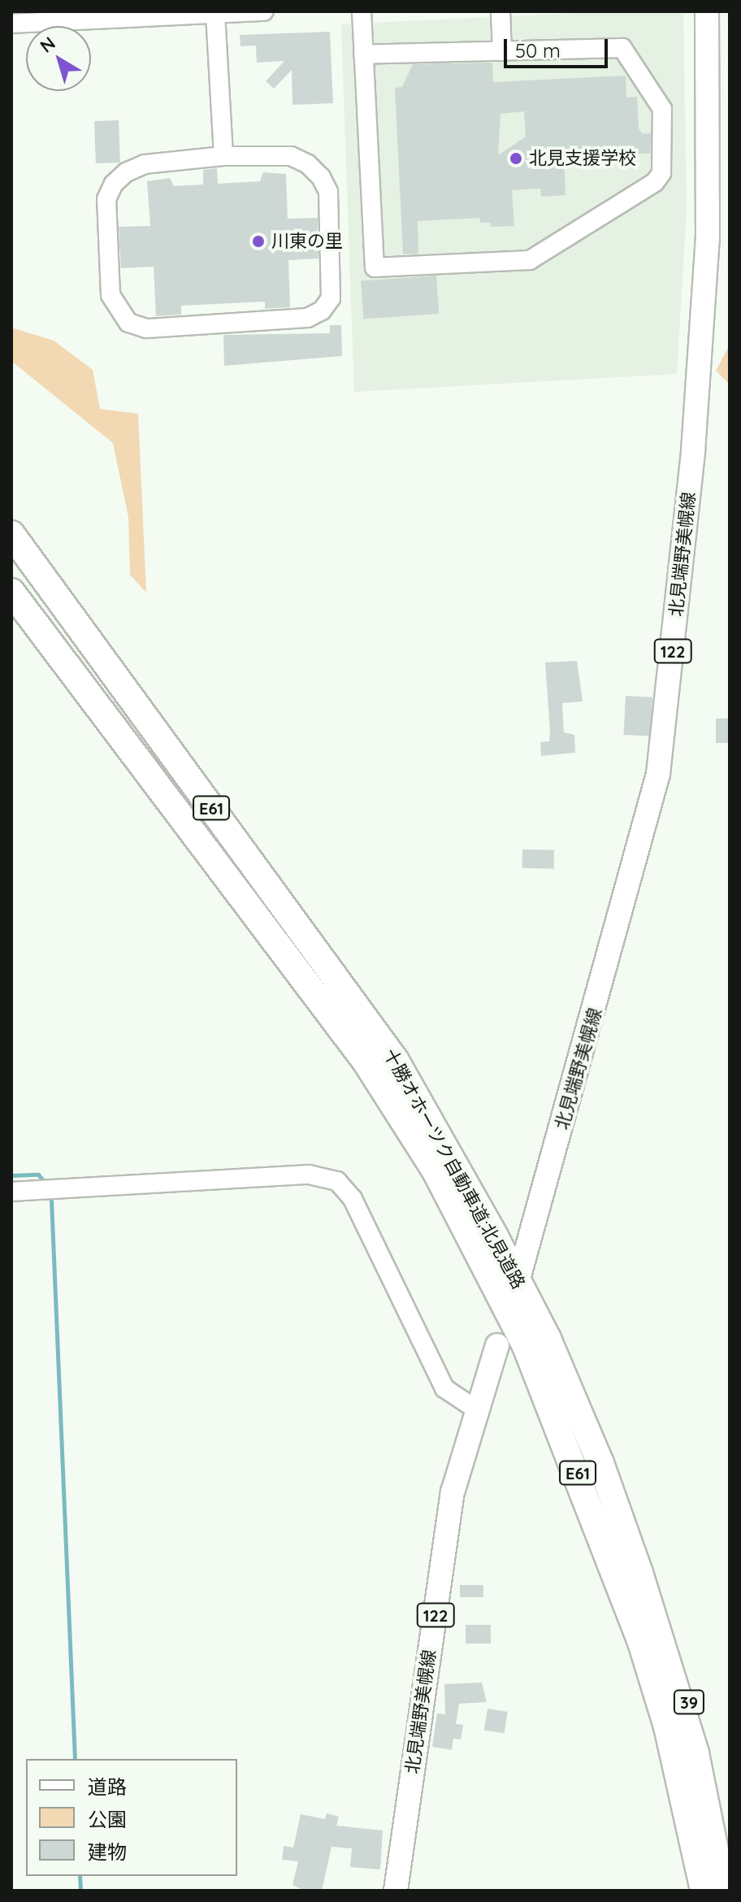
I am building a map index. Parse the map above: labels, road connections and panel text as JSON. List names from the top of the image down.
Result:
{
  "streets": {
    "highway": ["E61", "十勝オホーツク自動車道;北見道路", "39"],
    "main road": ["北見端野美幌線", "122"]
  },
  "crossings": [
    ["十勝オホーツク自動車道;北見道路", "39"]
  ],
  "places": ["北見支援学校", "川東の里"],
  "legend": ["道路", "公園", "建物"],
  "scale_bar": "50 m",
  "north": "top left"
}
